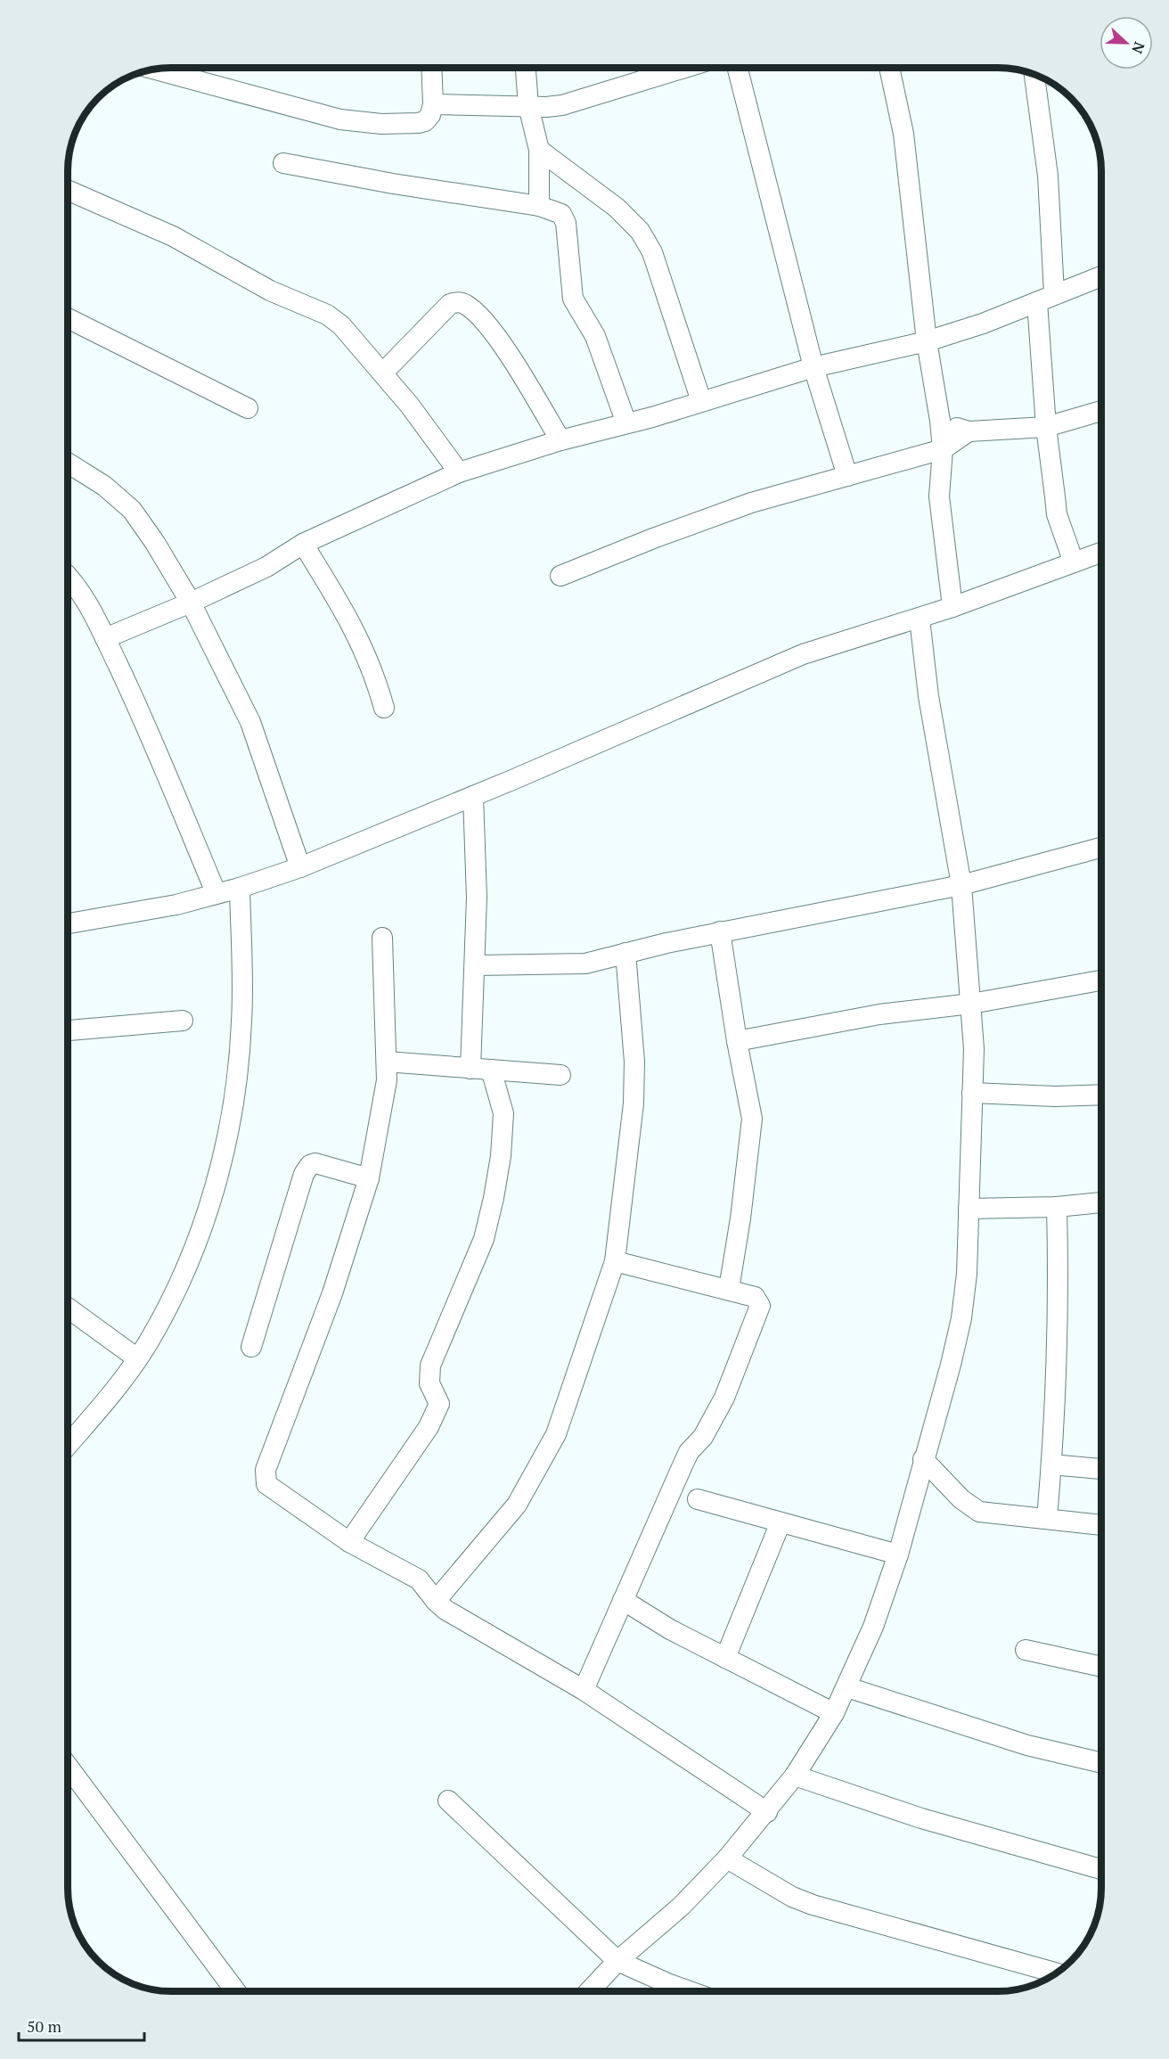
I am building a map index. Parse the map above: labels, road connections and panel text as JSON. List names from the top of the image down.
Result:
{
  "scale_bar": "50 m",
  "north": "right"
}
